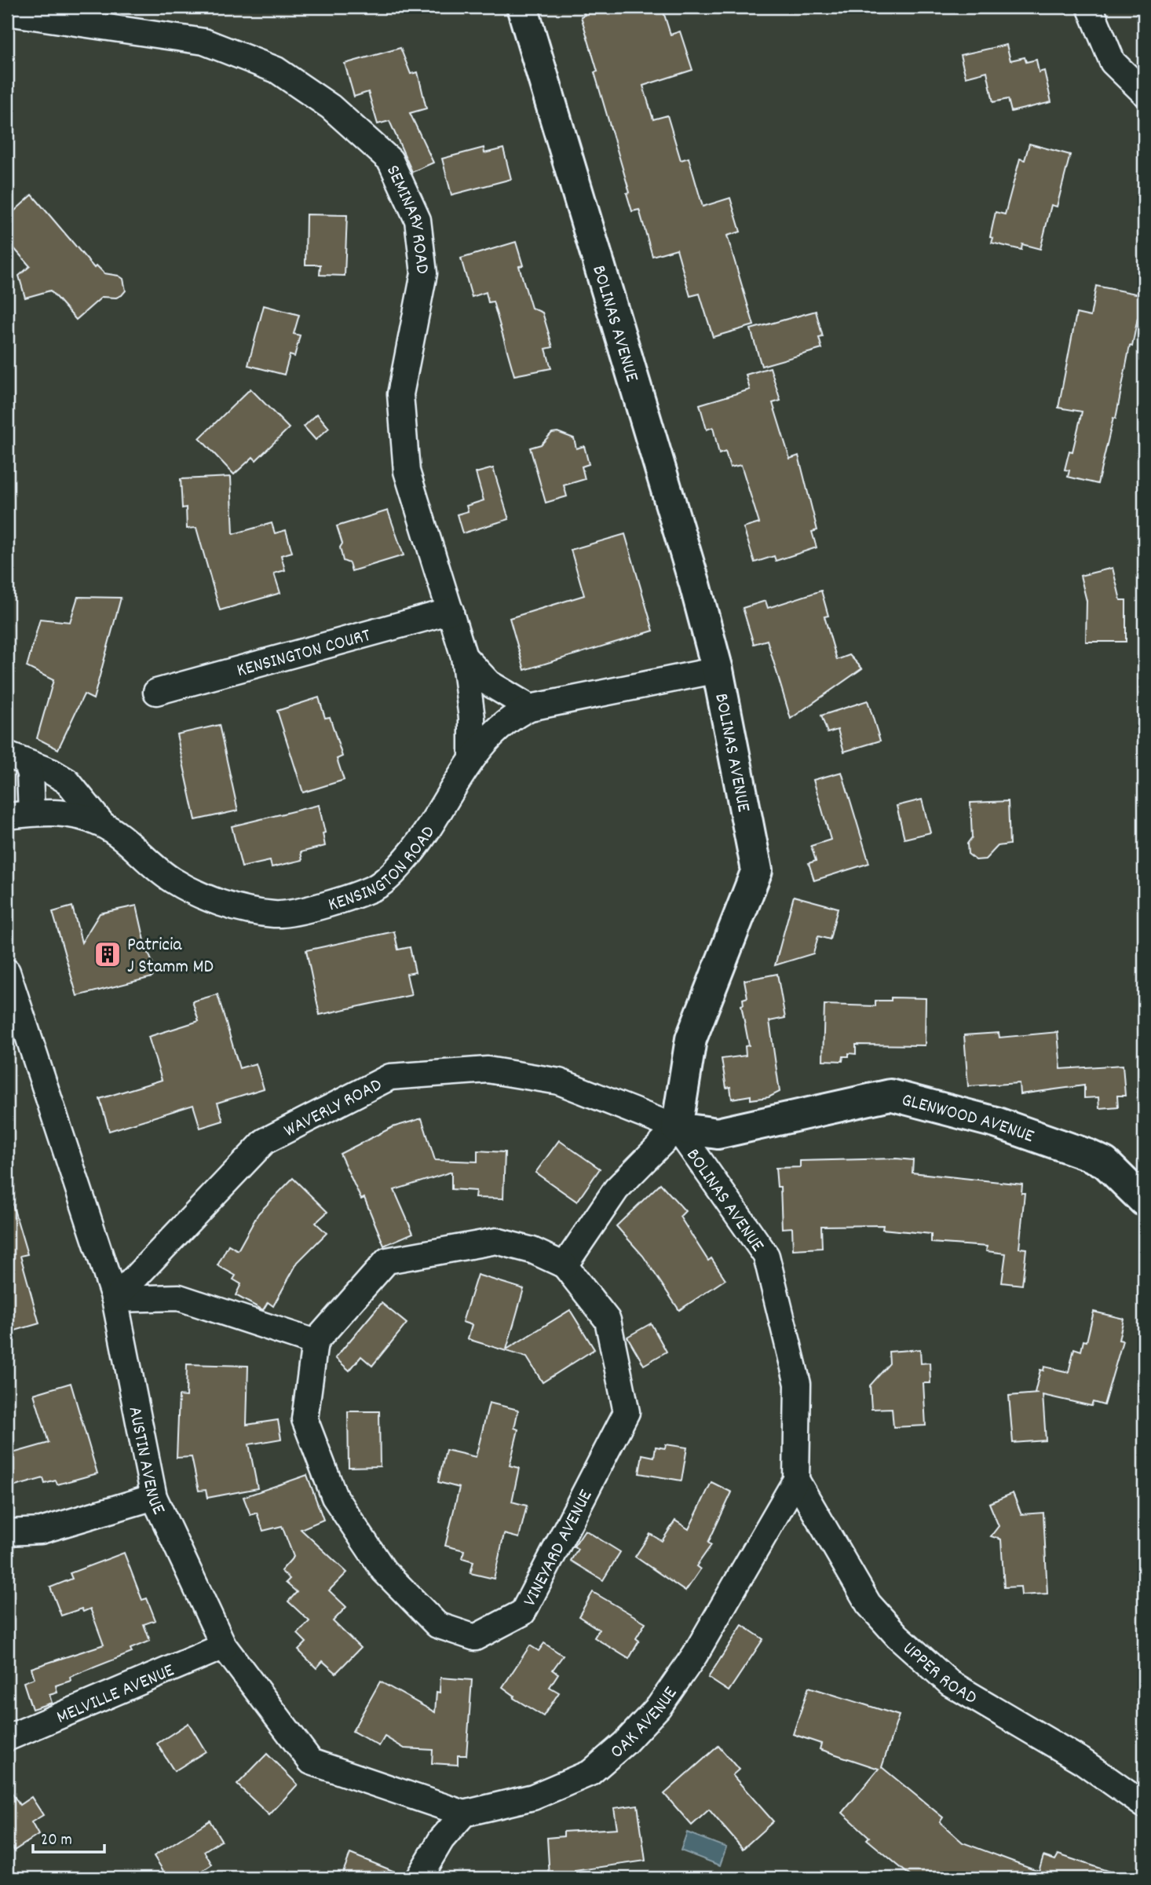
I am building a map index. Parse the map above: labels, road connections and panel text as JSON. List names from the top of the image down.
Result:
{
  "streets": {
    "street": [
      "SEMINARY ROAD",
      "BOLINAS AVENUE",
      "KENSINGTON COURT",
      "KENSINGTON ROAD",
      "WAVERLY ROAD",
      "GLENWOOD AVENUE",
      "AUSTIN AVENUE",
      "VINEYARD AVENUE",
      "UPPER ROAD",
      "MELVILLE AVENUE",
      "OAK AVENUE"
    ]
  },
  "crossings": [
    ["SEMINARY ROAD", "KENSINGTON COURT"],
    ["SEMINARY ROAD", "KENSINGTON ROAD"],
    ["BOLINAS AVENUE", "KENSINGTON ROAD"],
    ["BOLINAS AVENUE", "WAVERLY ROAD"],
    ["BOLINAS AVENUE", "GLENWOOD AVENUE"],
    ["BOLINAS AVENUE", "UPPER ROAD"],
    ["BOLINAS AVENUE", "OAK AVENUE"],
    ["WAVERLY ROAD", "GLENWOOD AVENUE"],
    ["WAVERLY ROAD", "AUSTIN AVENUE"],
    ["AUSTIN AVENUE", "MELVILLE AVENUE"],
    ["AUSTIN AVENUE", "OAK AVENUE"],
    ["UPPER ROAD", "OAK AVENUE"]
  ],
  "places": {
    "building": ["Patricia J Stamm MD"]
  },
  "scale_bar": "20 m"
}
